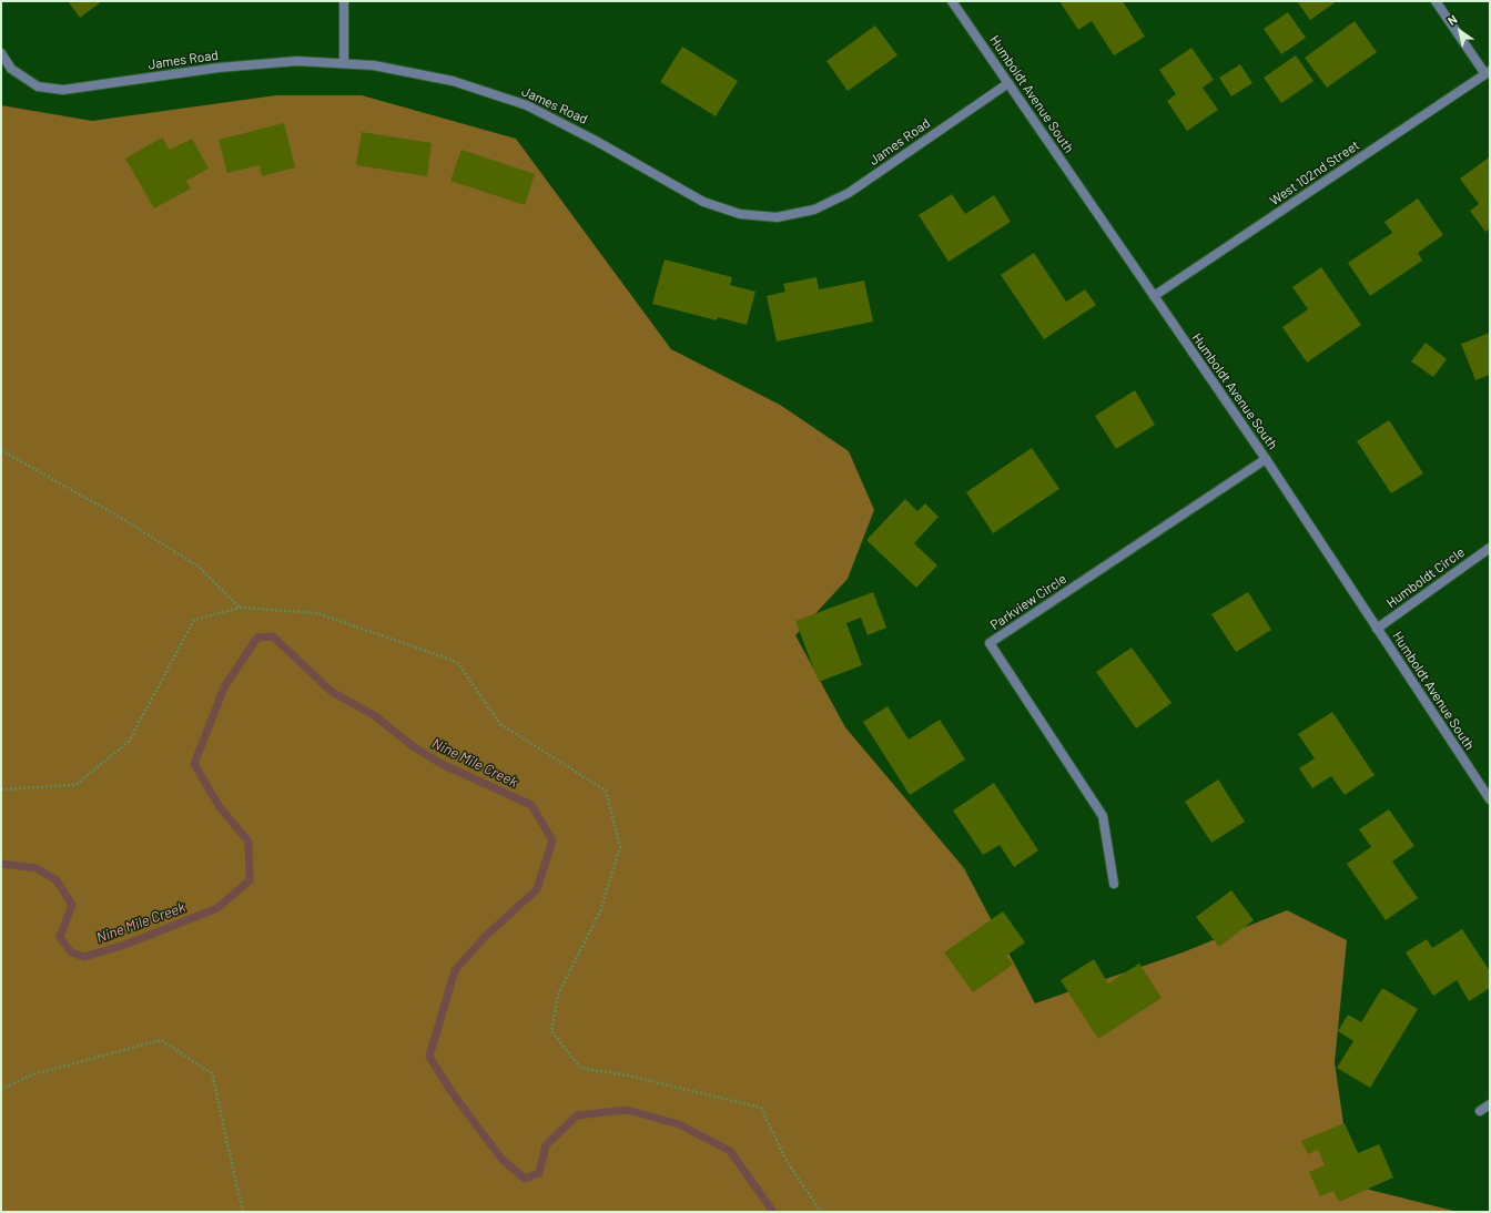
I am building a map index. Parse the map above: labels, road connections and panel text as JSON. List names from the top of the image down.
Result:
{
  "streets": {
    "street": [
      "James Road",
      "Humboldt Avenue South",
      "West 102nd Street",
      "Humboldt Circle",
      "Parkview Circle"
    ]
  },
  "crossings": [
    ["James Road", "Humboldt Avenue South"],
    ["Humboldt Avenue South", "West 102nd Street"],
    ["Humboldt Avenue South", "Humboldt Circle"],
    ["Humboldt Avenue South", "Parkview Circle"]
  ],
  "water": ["Nine Mile Creek"],
  "north": "top left"
}
